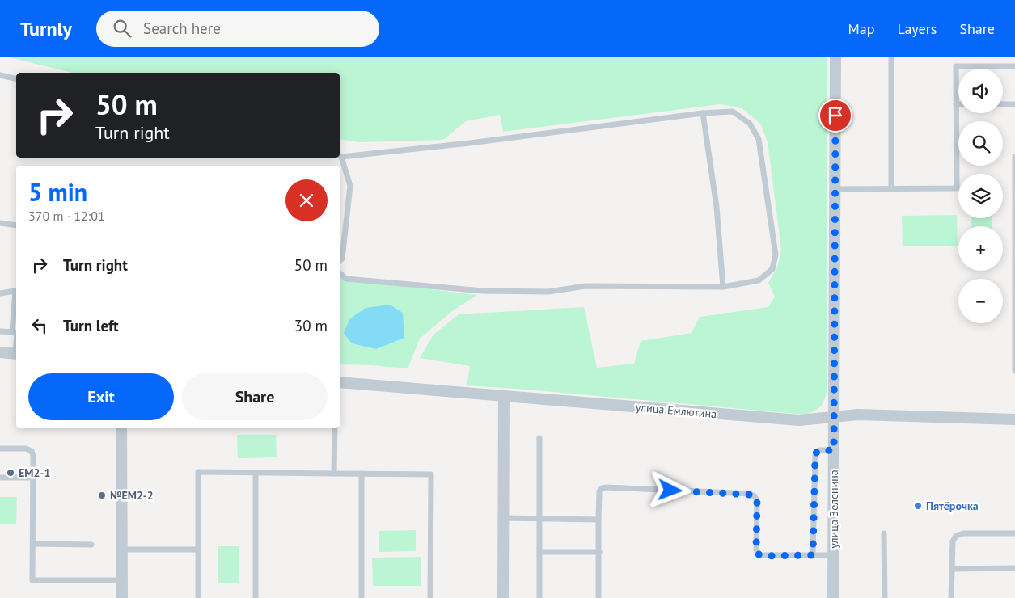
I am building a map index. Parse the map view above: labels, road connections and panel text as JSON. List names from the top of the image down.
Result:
{
  "streets": {
    "street": ["улица Емлютина", "улица Зеленина"]
  },
  "crossings": [
    ["улица Емлютина", "улица Зеленина"]
  ],
  "places": ["ЕМ2-1", "№ЕМ2-2", "Пятёрочка"],
  "page": {
    "header": "Turnly",
    "search": "Search here",
    "nav": ["Map", "Layers", "Share"],
    "map_buttons": ["+", "−"],
    "turn": ["50 m", "Turn right"],
    "heading": ["5 min", "370 m · 12:01"],
    "list": [
      {
        "name": "Turn right",
        "value": "50 m"
      },
      {
        "name": "Turn left",
        "value": "30 m"
      }
    ],
    "buttons": ["Exit", "Share"]
  }
}
